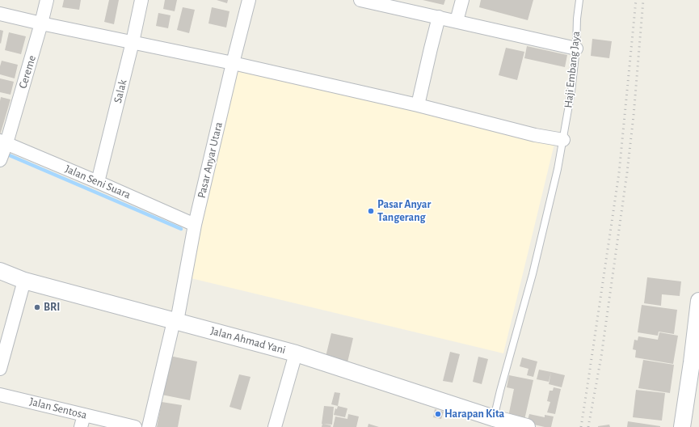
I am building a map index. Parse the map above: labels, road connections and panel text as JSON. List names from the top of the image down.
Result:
{
  "streets": {
    "street": [
      "Cereme",
      "Salak",
      "Pasar Anyar Utara",
      "Jalan Seni Suara",
      "Jalan Ahmad Yani",
      "Jalan Sentosa"
    ],
    "lane": ["Haji Embang Jaya"]
  },
  "crossings": [
    ["Haji Embang Jaya", "Jalan Ahmad Yani"],
    ["Cereme", "Jalan Seni Suara"],
    ["Salak", "Jalan Seni Suara"],
    ["Pasar Anyar Utara", "Jalan Seni Suara"],
    ["Pasar Anyar Utara", "Jalan Ahmad Yani"]
  ],
  "places": ["Pasar Anyar Tangerang", "BRI", "Harapan Kita"]
}
